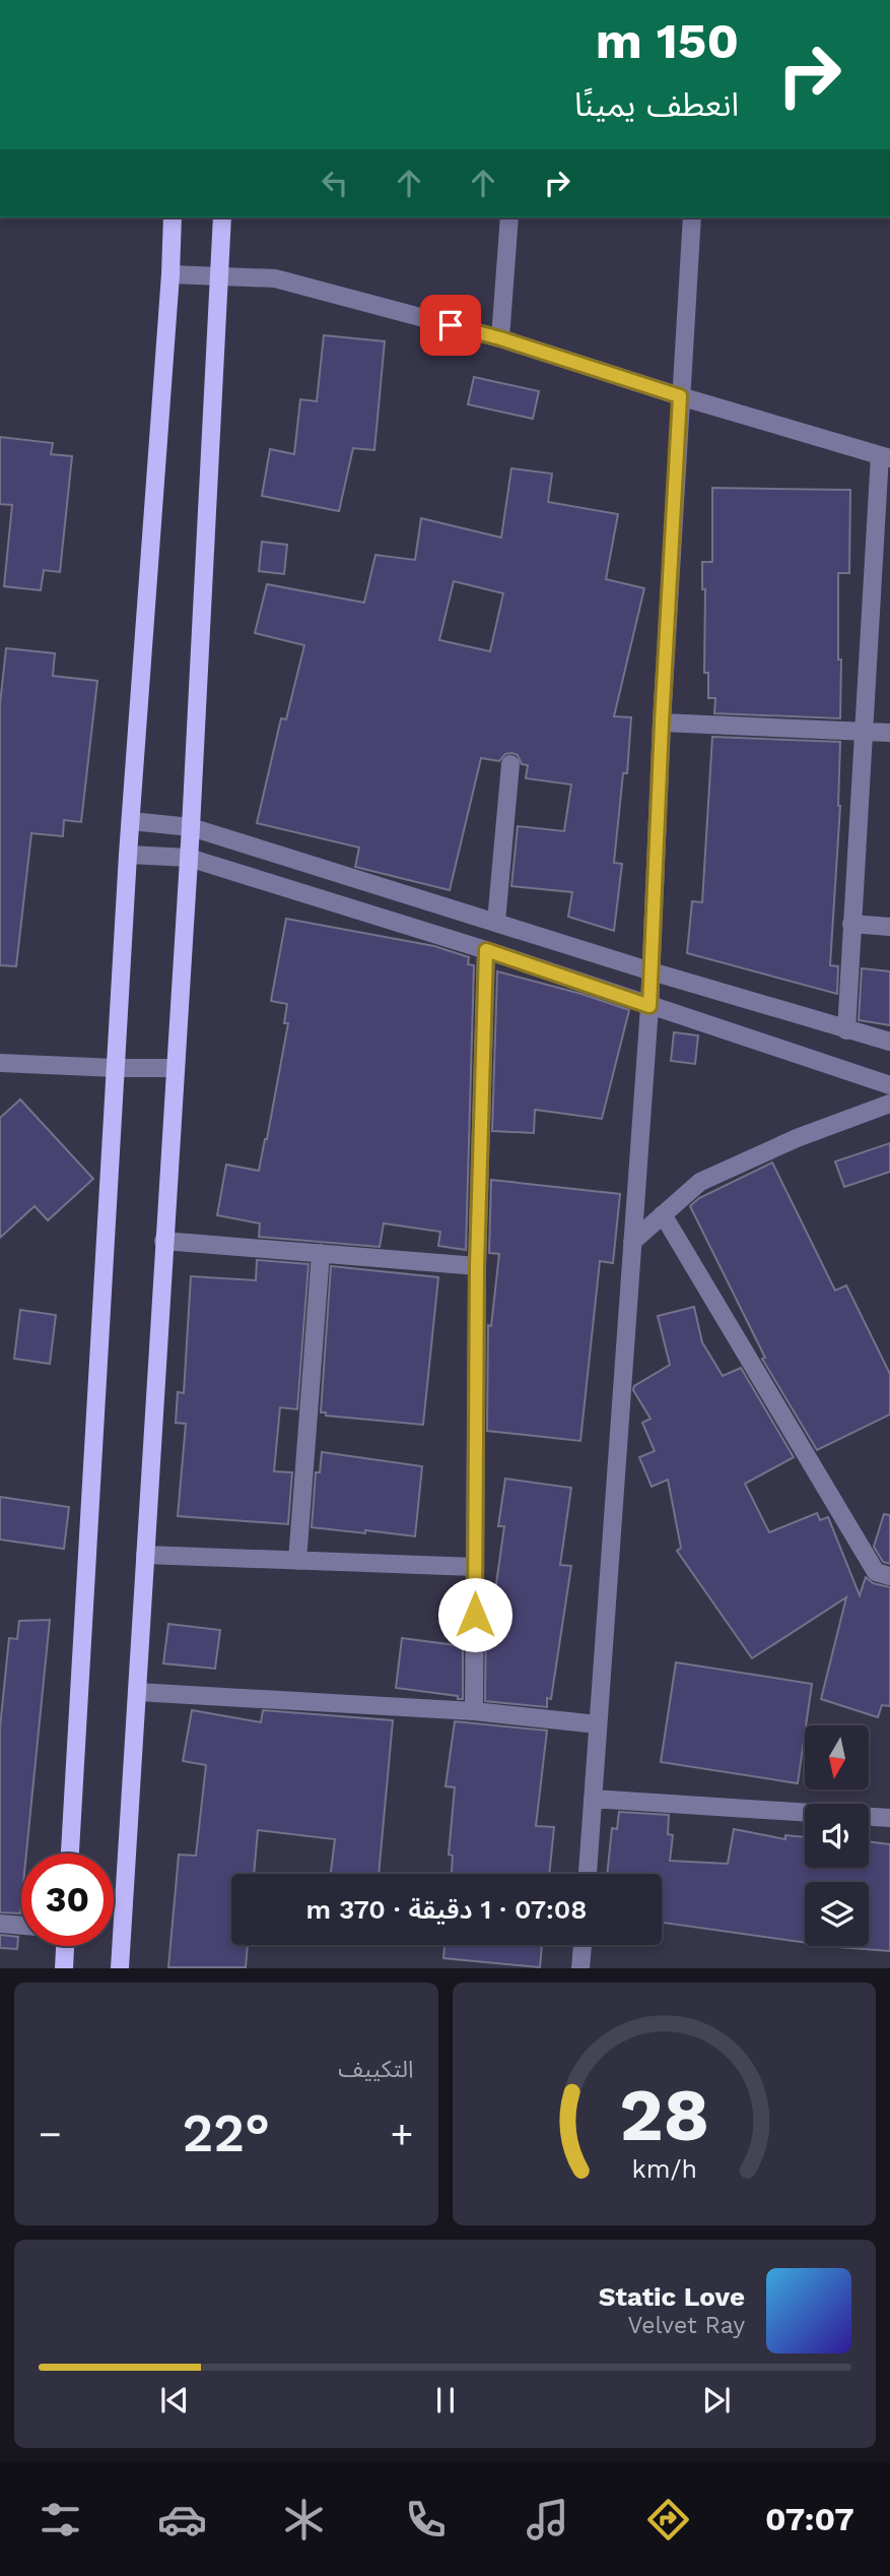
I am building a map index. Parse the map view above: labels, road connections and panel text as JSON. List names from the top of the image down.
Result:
{
  "north": "bottom",
  "page": {
    "turn": ["150 m", "انعطف يمينًا"],
    "limit": "30",
    "trip": "07:08 · 1 دقيقة · 370 m",
    "tile": "التكييف",
    "heat": ["−", "22°", "+"],
    "song": ["Static Love", "Velvet Ray"],
    "tabs": "07:07",
    "gauge": ["28", "km/h"]
  }
}
